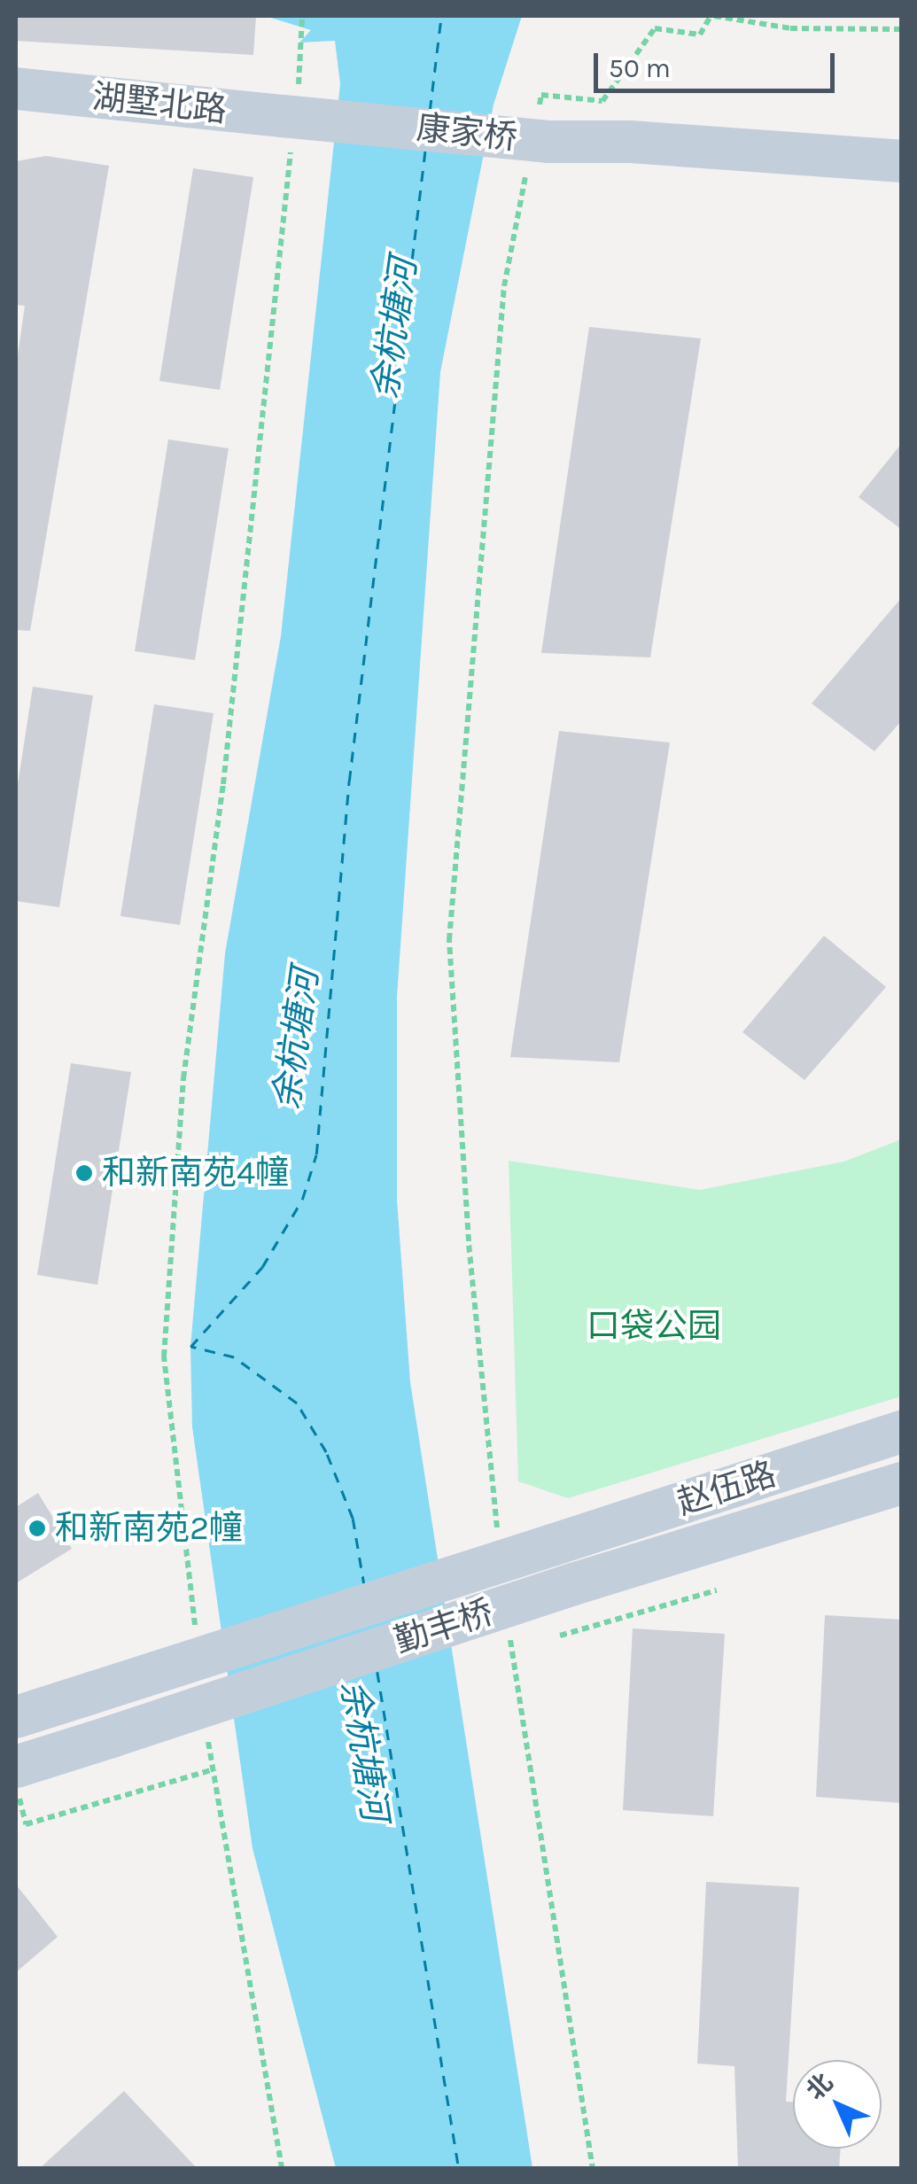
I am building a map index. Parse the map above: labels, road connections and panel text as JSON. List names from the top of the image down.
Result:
{
  "streets": {
    "main road": [
      "湖墅北路",
      "康家桥",
      "赵伍路",
      "勤丰桥"
    ]
  },
  "crossings": [
    ["湖墅北路", "康家桥"],
    ["赵伍路", "勤丰桥"]
  ],
  "water": ["余杭塘河"],
  "parks": ["口袋公园"],
  "places": ["和新南苑4幢", "和新南苑2幢"],
  "scale_bar": "50 m",
  "north": "top left"
}
